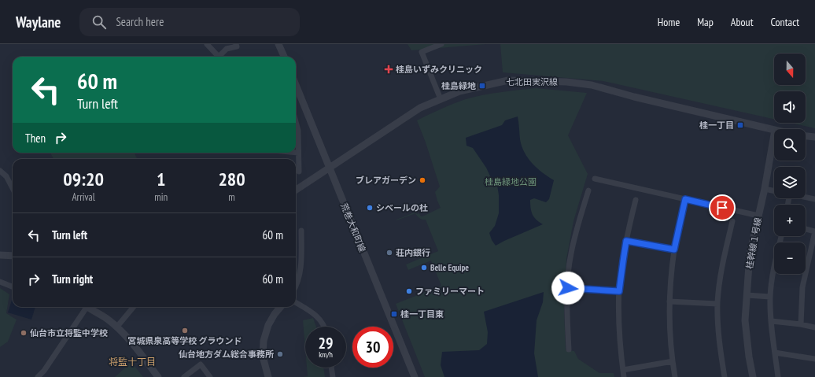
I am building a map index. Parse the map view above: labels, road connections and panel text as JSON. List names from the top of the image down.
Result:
{
  "streets": {
    "street": ["七北田実沢線", "荒巻大和町線", "桂幹線１号線"]
  },
  "crossings": [
    ["七北田実沢線", "荒巻大和町線"]
  ],
  "districts": ["将監十丁目"],
  "parks": ["桂島緑地公園"],
  "places": {
    "health": ["桂島いずみクリニック"],
    "transit": ["桂島緑地", "桂一丁目", "桂一丁目東"],
    "other": [
      "ブレアガーデン",
      "シベールの杜",
      "荘内銀行",
      "Belle Equipe",
      "ファミリーマート",
      "宮城県泉高等学校 グラウンド",
      "仙台市立将監中学校",
      "仙台地方ダム総合事務所"
    ]
  },
  "north": "bottom",
  "page": {
    "header": "Waylane",
    "search": "Search here",
    "nav": [
      "Home",
      "Map",
      "About",
      "Contact"
    ],
    "map_buttons": ["+", "−"],
    "turn": ["60 m", "Turn left"],
    "then": "Then",
    "eta": [
      "09:20",
      "Arrival",
      "1",
      "min",
      "280",
      "m"
    ],
    "list": [
      {
        "name": "Turn left",
        "value": "60 m"
      },
      {
        "name": "Turn right",
        "value": "60 m"
      }
    ],
    "speed": "29 km/h",
    "limit": "30"
  }
}
